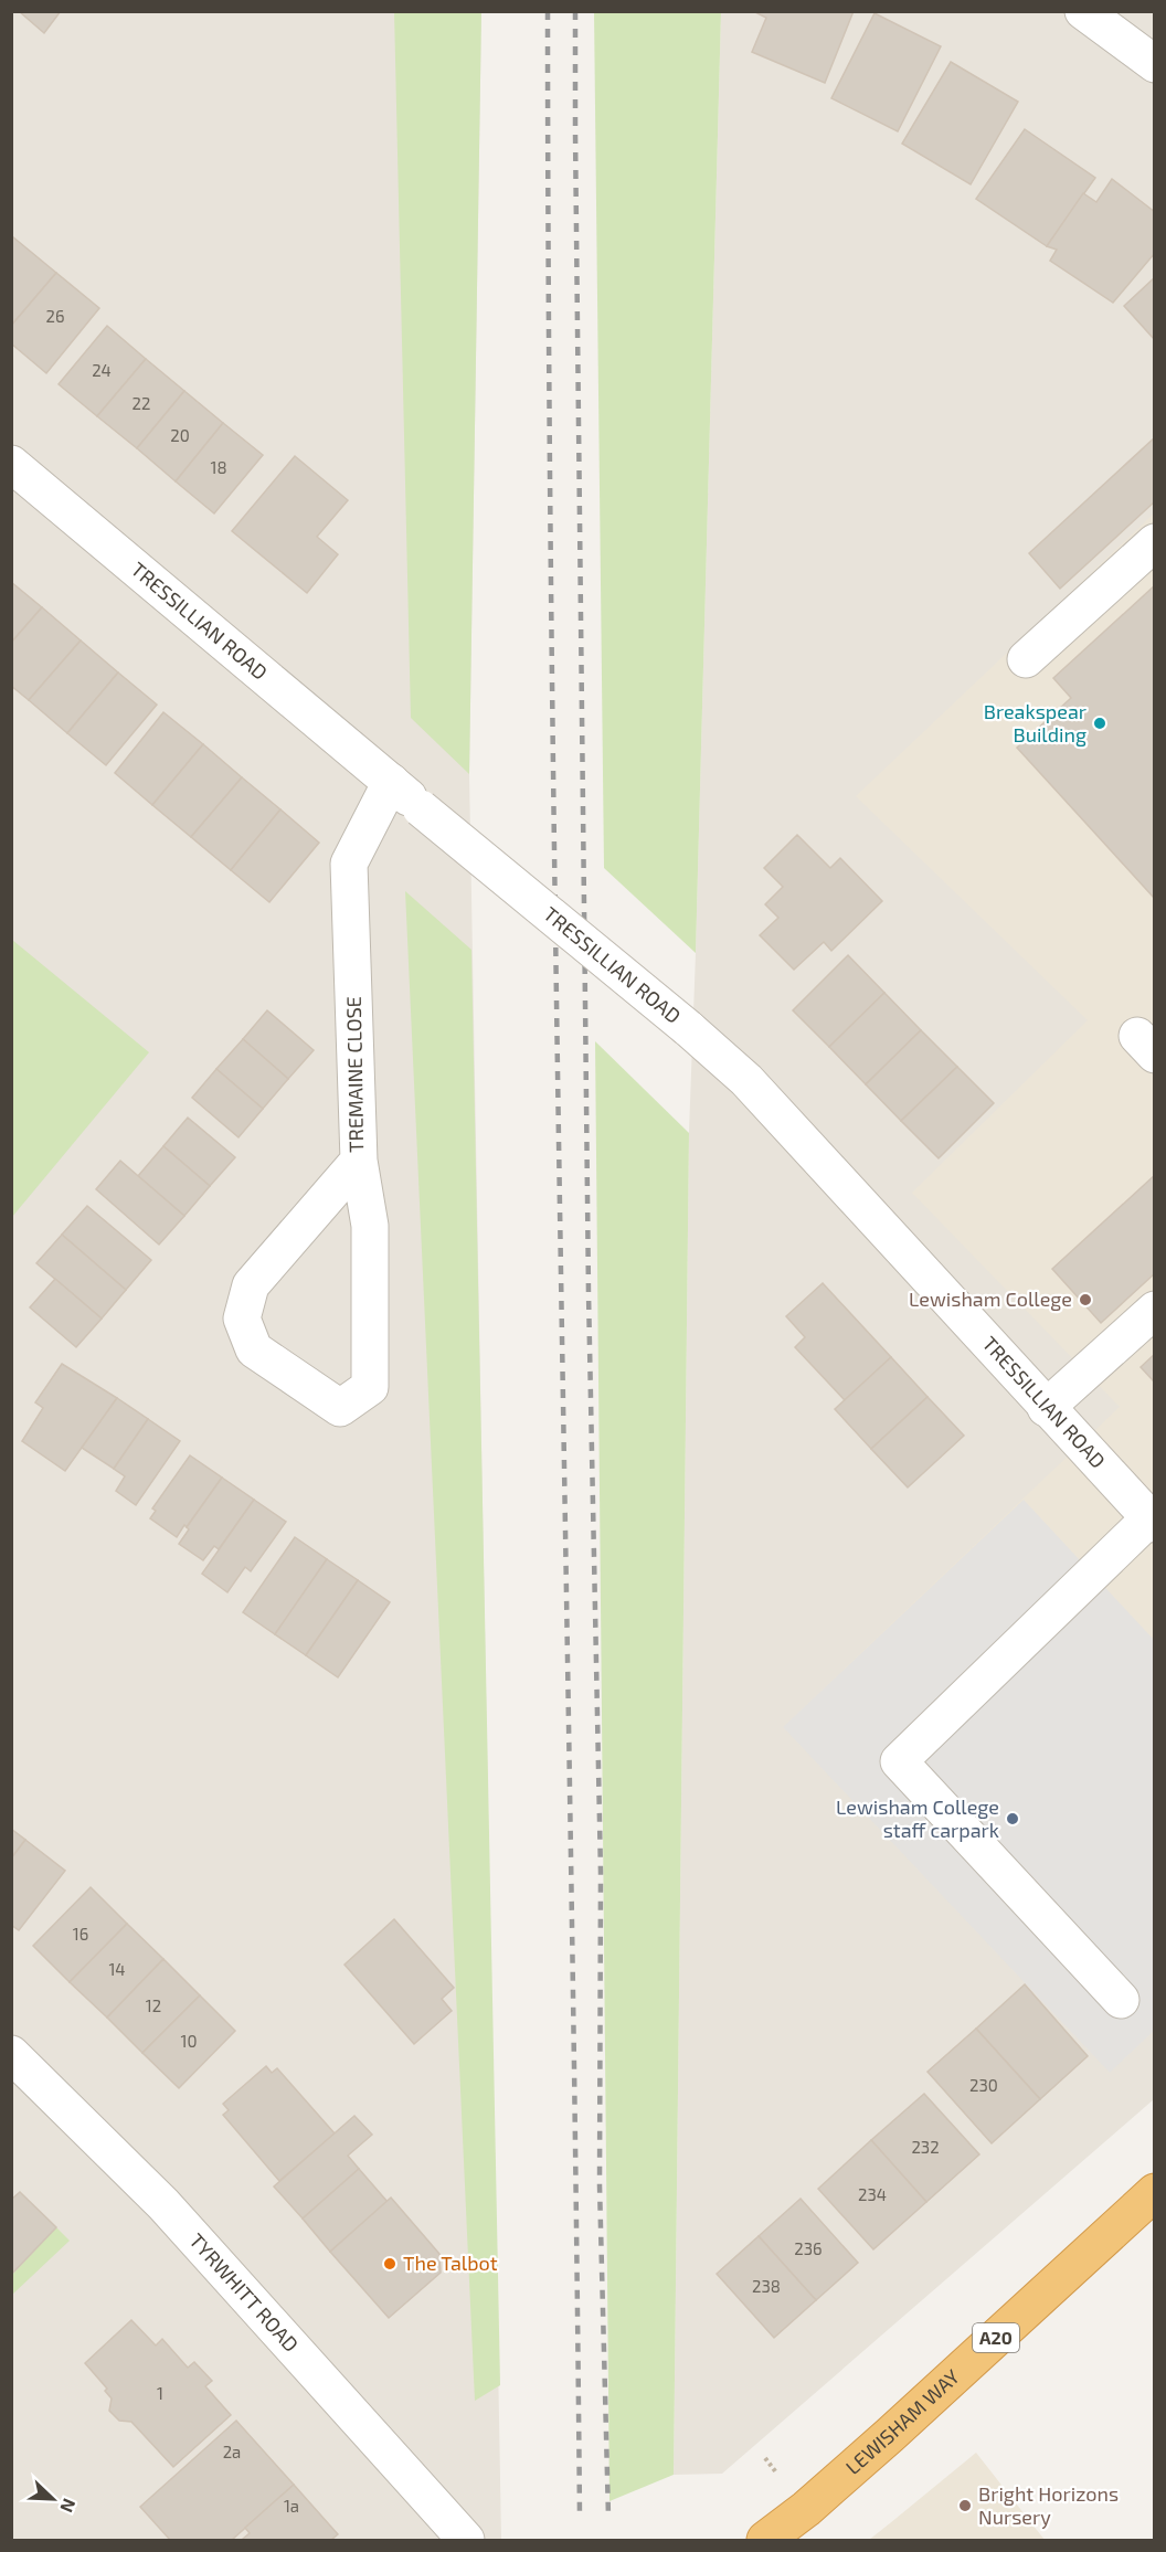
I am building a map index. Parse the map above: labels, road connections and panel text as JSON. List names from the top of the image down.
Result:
{
  "streets": {
    "highway": ["A20", "LEWISHAM WAY"],
    "street": ["TRESSILLIAN ROAD", "TREMAINE CLOSE", "TYRWHITT ROAD"]
  },
  "crossings": [
    ["TRESSILLIAN ROAD", "TREMAINE CLOSE"]
  ],
  "places": [
    "Breakspear Building",
    "Lewisham College",
    "Lewisham College staff carpark",
    "The Talbot",
    "Bright Horizons Nursery"
  ],
  "house_numbers": [
    "26",
    "24",
    "22",
    "20",
    "18",
    "16",
    "14",
    "12",
    "10",
    "230",
    "232",
    "234",
    "236",
    "238",
    "1",
    "2a",
    "1a"
  ],
  "north": "bottom right"
}
